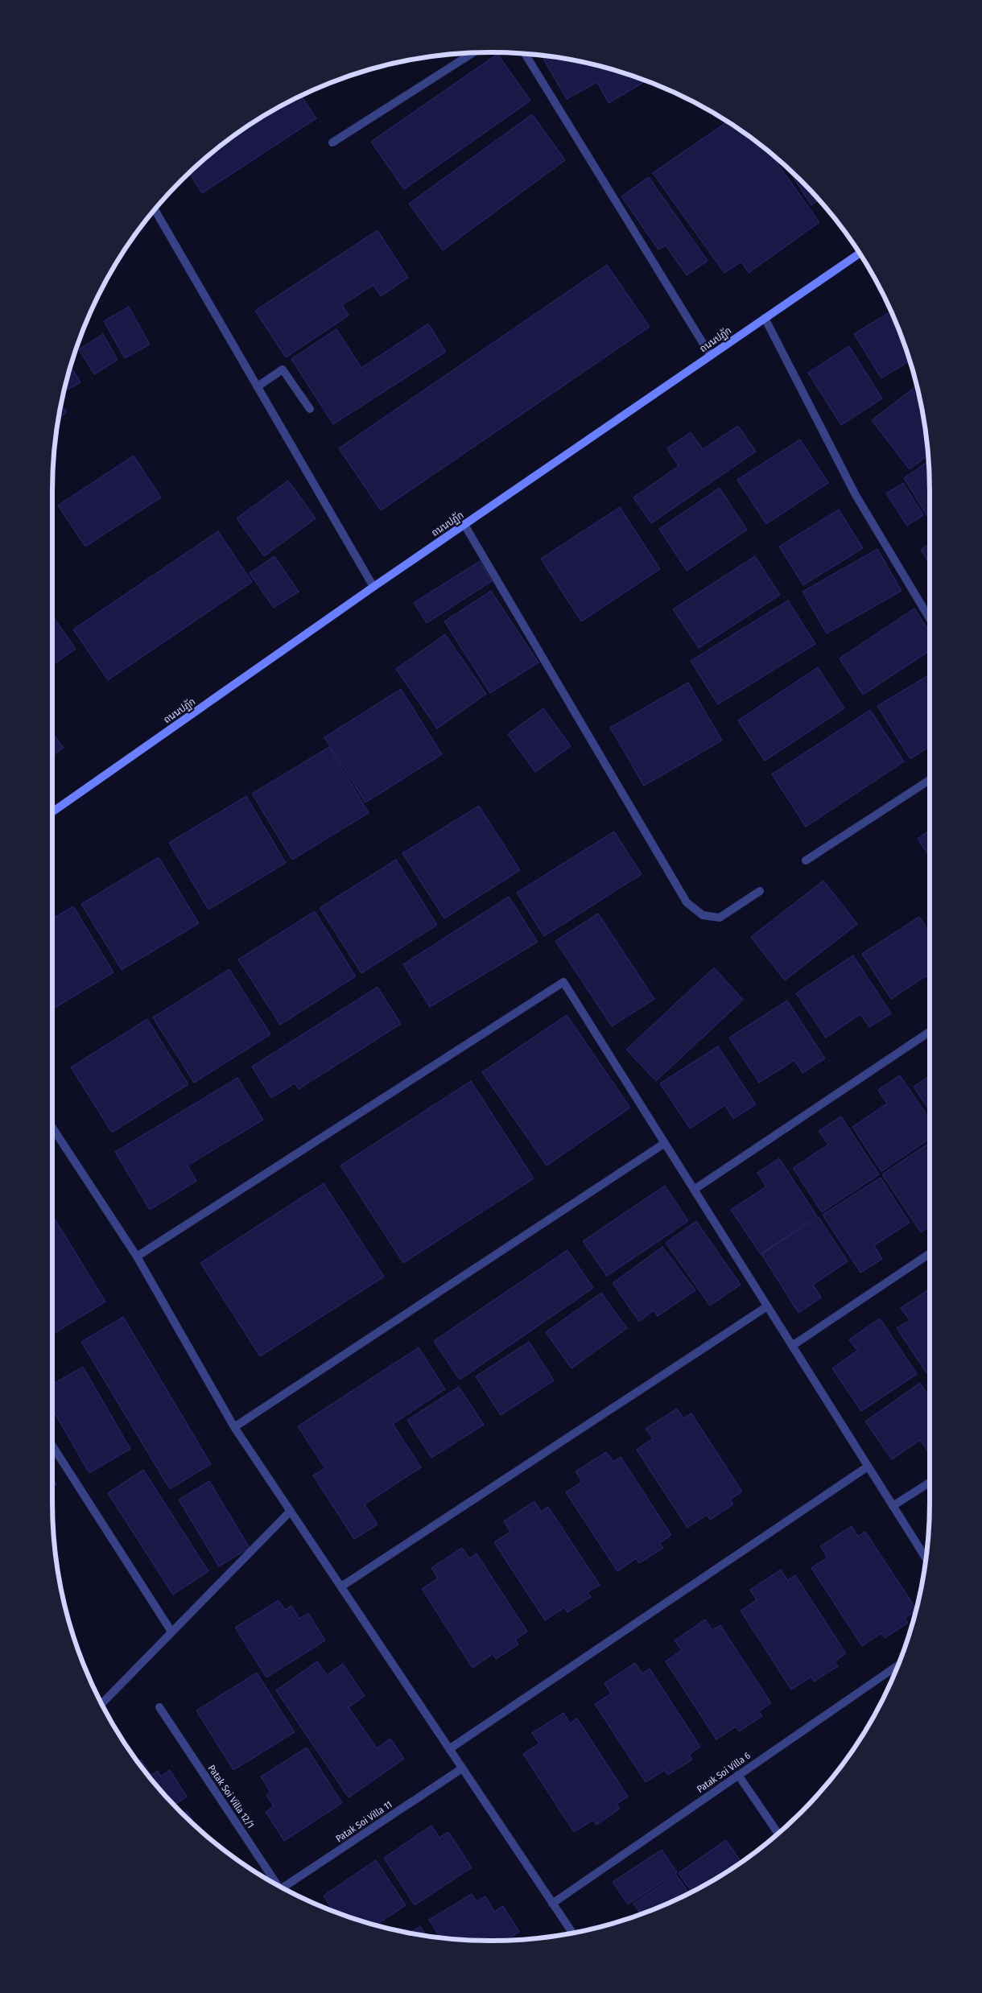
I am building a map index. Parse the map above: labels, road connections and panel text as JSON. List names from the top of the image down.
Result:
{
  "streets": {
    "main road": ["ถนนปฏัก"],
    "street": ["Patak Soi Villa 6", "Patak Soi Villa 12/1", "Patak Soi Villa 11"]
  }
}
